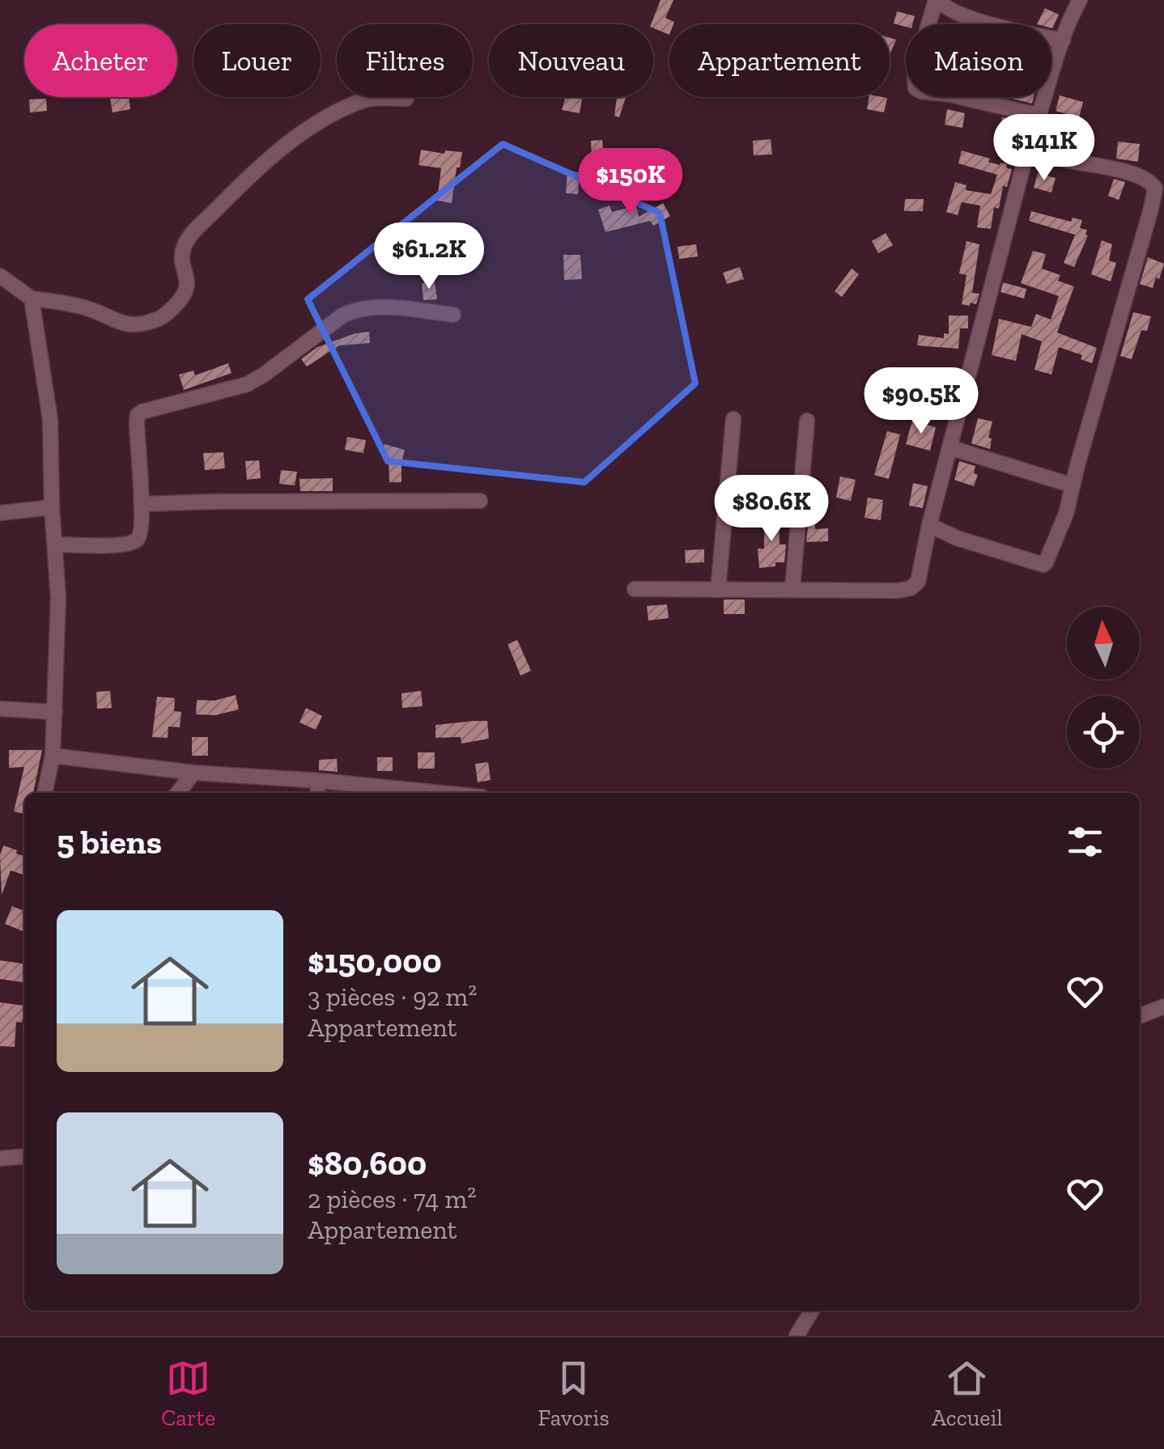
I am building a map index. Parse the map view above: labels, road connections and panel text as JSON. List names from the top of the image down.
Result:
{
  "north": "top",
  "page": {
    "chip": [
      "Acheter",
      "Louer",
      "Filtres",
      "Nouveau",
      "Appartement",
      "Maison"
    ],
    "price": [
      "$141K",
      "$150K",
      "$61.2K",
      "$90.5K",
      "$80.6K"
    ],
    "heading": "5 biens",
    "list": [
      {
        "name": "$150,000",
        "note": "3 pièces · 92 m² · Appartement"
      },
      {
        "name": "$80,600",
        "note": "2 pièces · 74 m² · Appartement"
      }
    ],
    "tabs": ["Carte", "Favoris", "Accueil"]
  }
}
